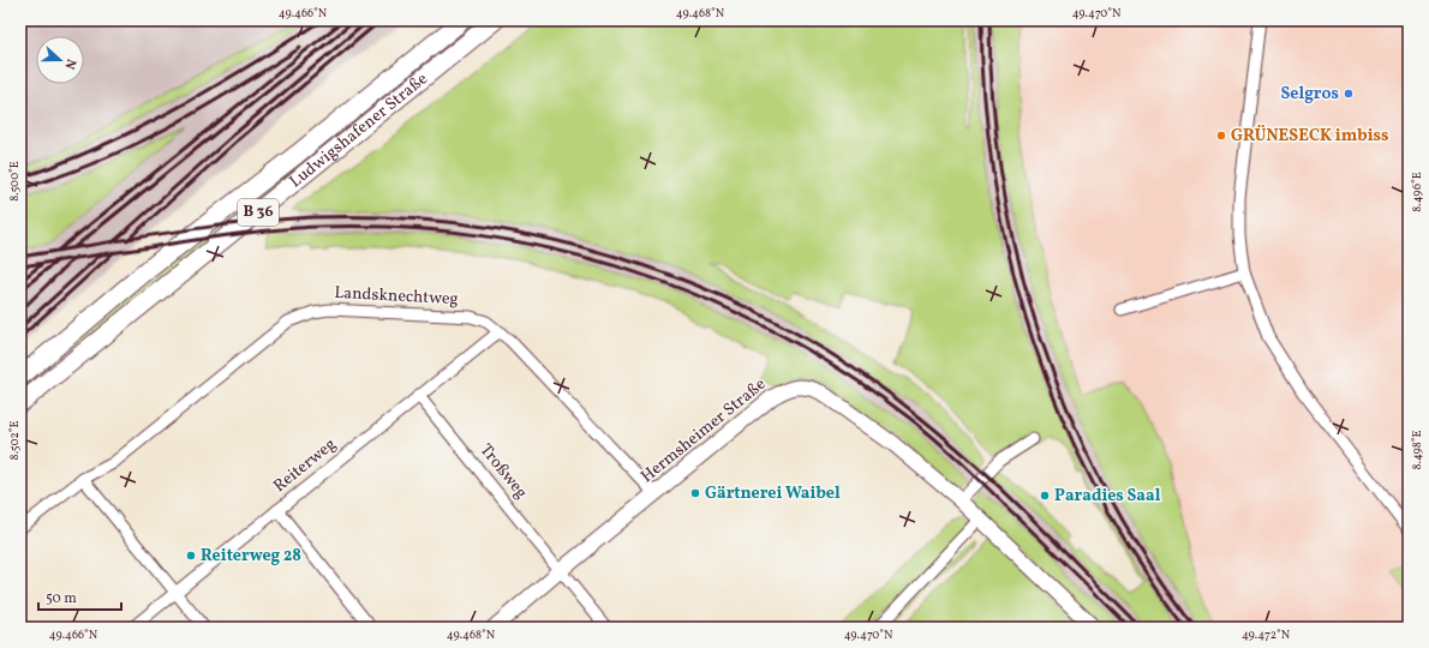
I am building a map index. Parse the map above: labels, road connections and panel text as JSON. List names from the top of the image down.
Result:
{
  "streets": {
    "main road": ["Ludwigshafener Straße", "B 36"],
    "street": [
      "Landsknechtweg",
      "Hermsheimer Straße",
      "Reiterweg",
      "Troßweg"
    ]
  },
  "crossings": [
    ["Landsknechtweg", "Hermsheimer Straße"],
    ["Landsknechtweg", "Reiterweg"],
    ["Hermsheimer Straße", "Troßweg"],
    ["Reiterweg", "Troßweg"]
  ],
  "places": [
    "Selgros",
    "GRÜNESECK imbiss",
    "Gärtnerei Waibel",
    "Paradies Saal",
    "Reiterweg 28"
  ],
  "scale_bar": "50 m",
  "north": "right",
  "coordinates": [
    "49.466°N",
    "49.468°N",
    "49.470°N",
    "8.500°E",
    "8.496°E",
    "8.502°E",
    "8.498°E",
    "49.472°N"
  ]
}
